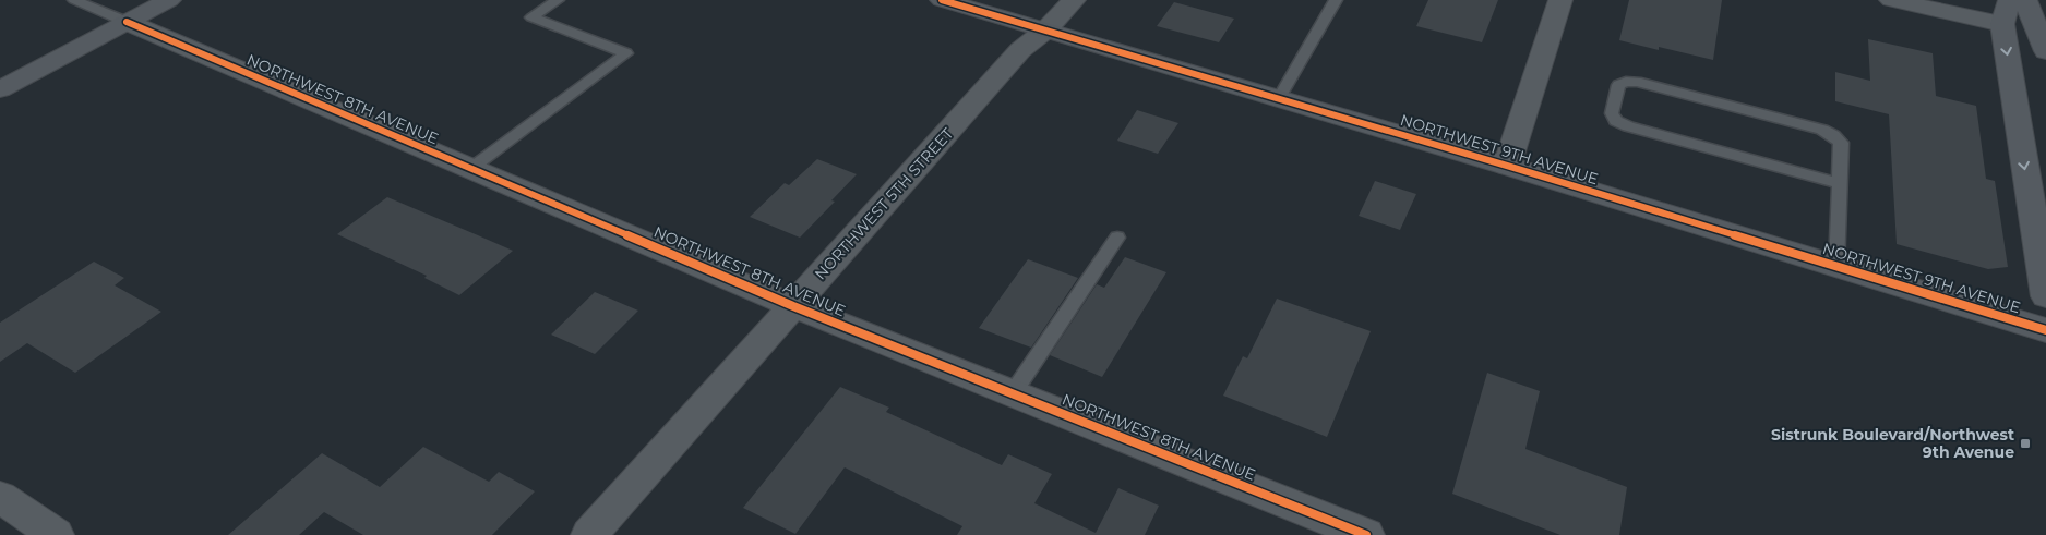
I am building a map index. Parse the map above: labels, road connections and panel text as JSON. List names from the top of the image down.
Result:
{
  "streets": {
    "main road": ["NORTHWEST 9TH AVENUE"],
    "street": ["NORTHWEST 8TH AVENUE", "NORTHWEST 5TH STREET"]
  },
  "crossings": [
    ["NORTHWEST 8TH AVENUE", "NORTHWEST 5TH STREET"],
    ["NORTHWEST 9TH AVENUE", "NORTHWEST 5TH STREET"]
  ],
  "places": {
    "transit": ["Sistrunk Boulevard/Northwest 9th Avenue"]
  }
}
